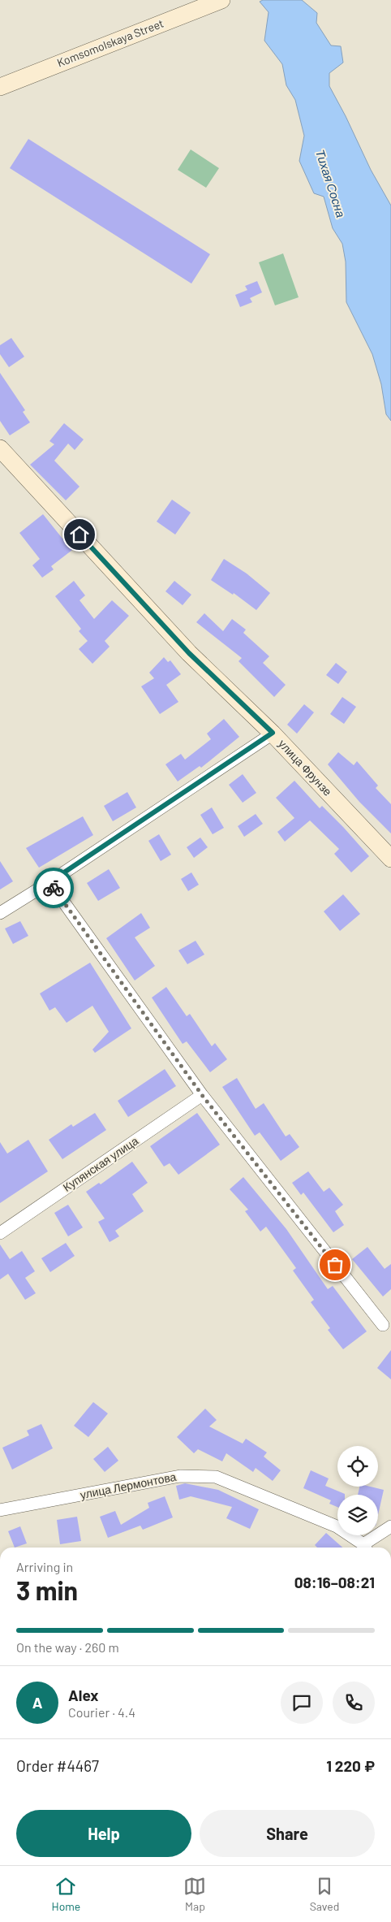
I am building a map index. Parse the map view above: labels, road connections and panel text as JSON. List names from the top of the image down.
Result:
{
  "streets": {
    "street": [
      "Komsomolskaya Street",
      "улица Фрунзе",
      "Купянская улица",
      "улица Лермонтова"
    ]
  },
  "water": ["Тихая Сосна"],
  "page": {
    "heading": ["3 min", "Arriving in", "08:16–08:21"],
    "panel": [
      "Alex",
      "Courier · 4.4",
      "Order #4467",
      "1 220 ₽"
    ],
    "bar": "On the way · 260 m",
    "round": "A",
    "buttons": ["Help", "Share"],
    "tabs": ["Home", "Map", "Saved"]
  }
}
